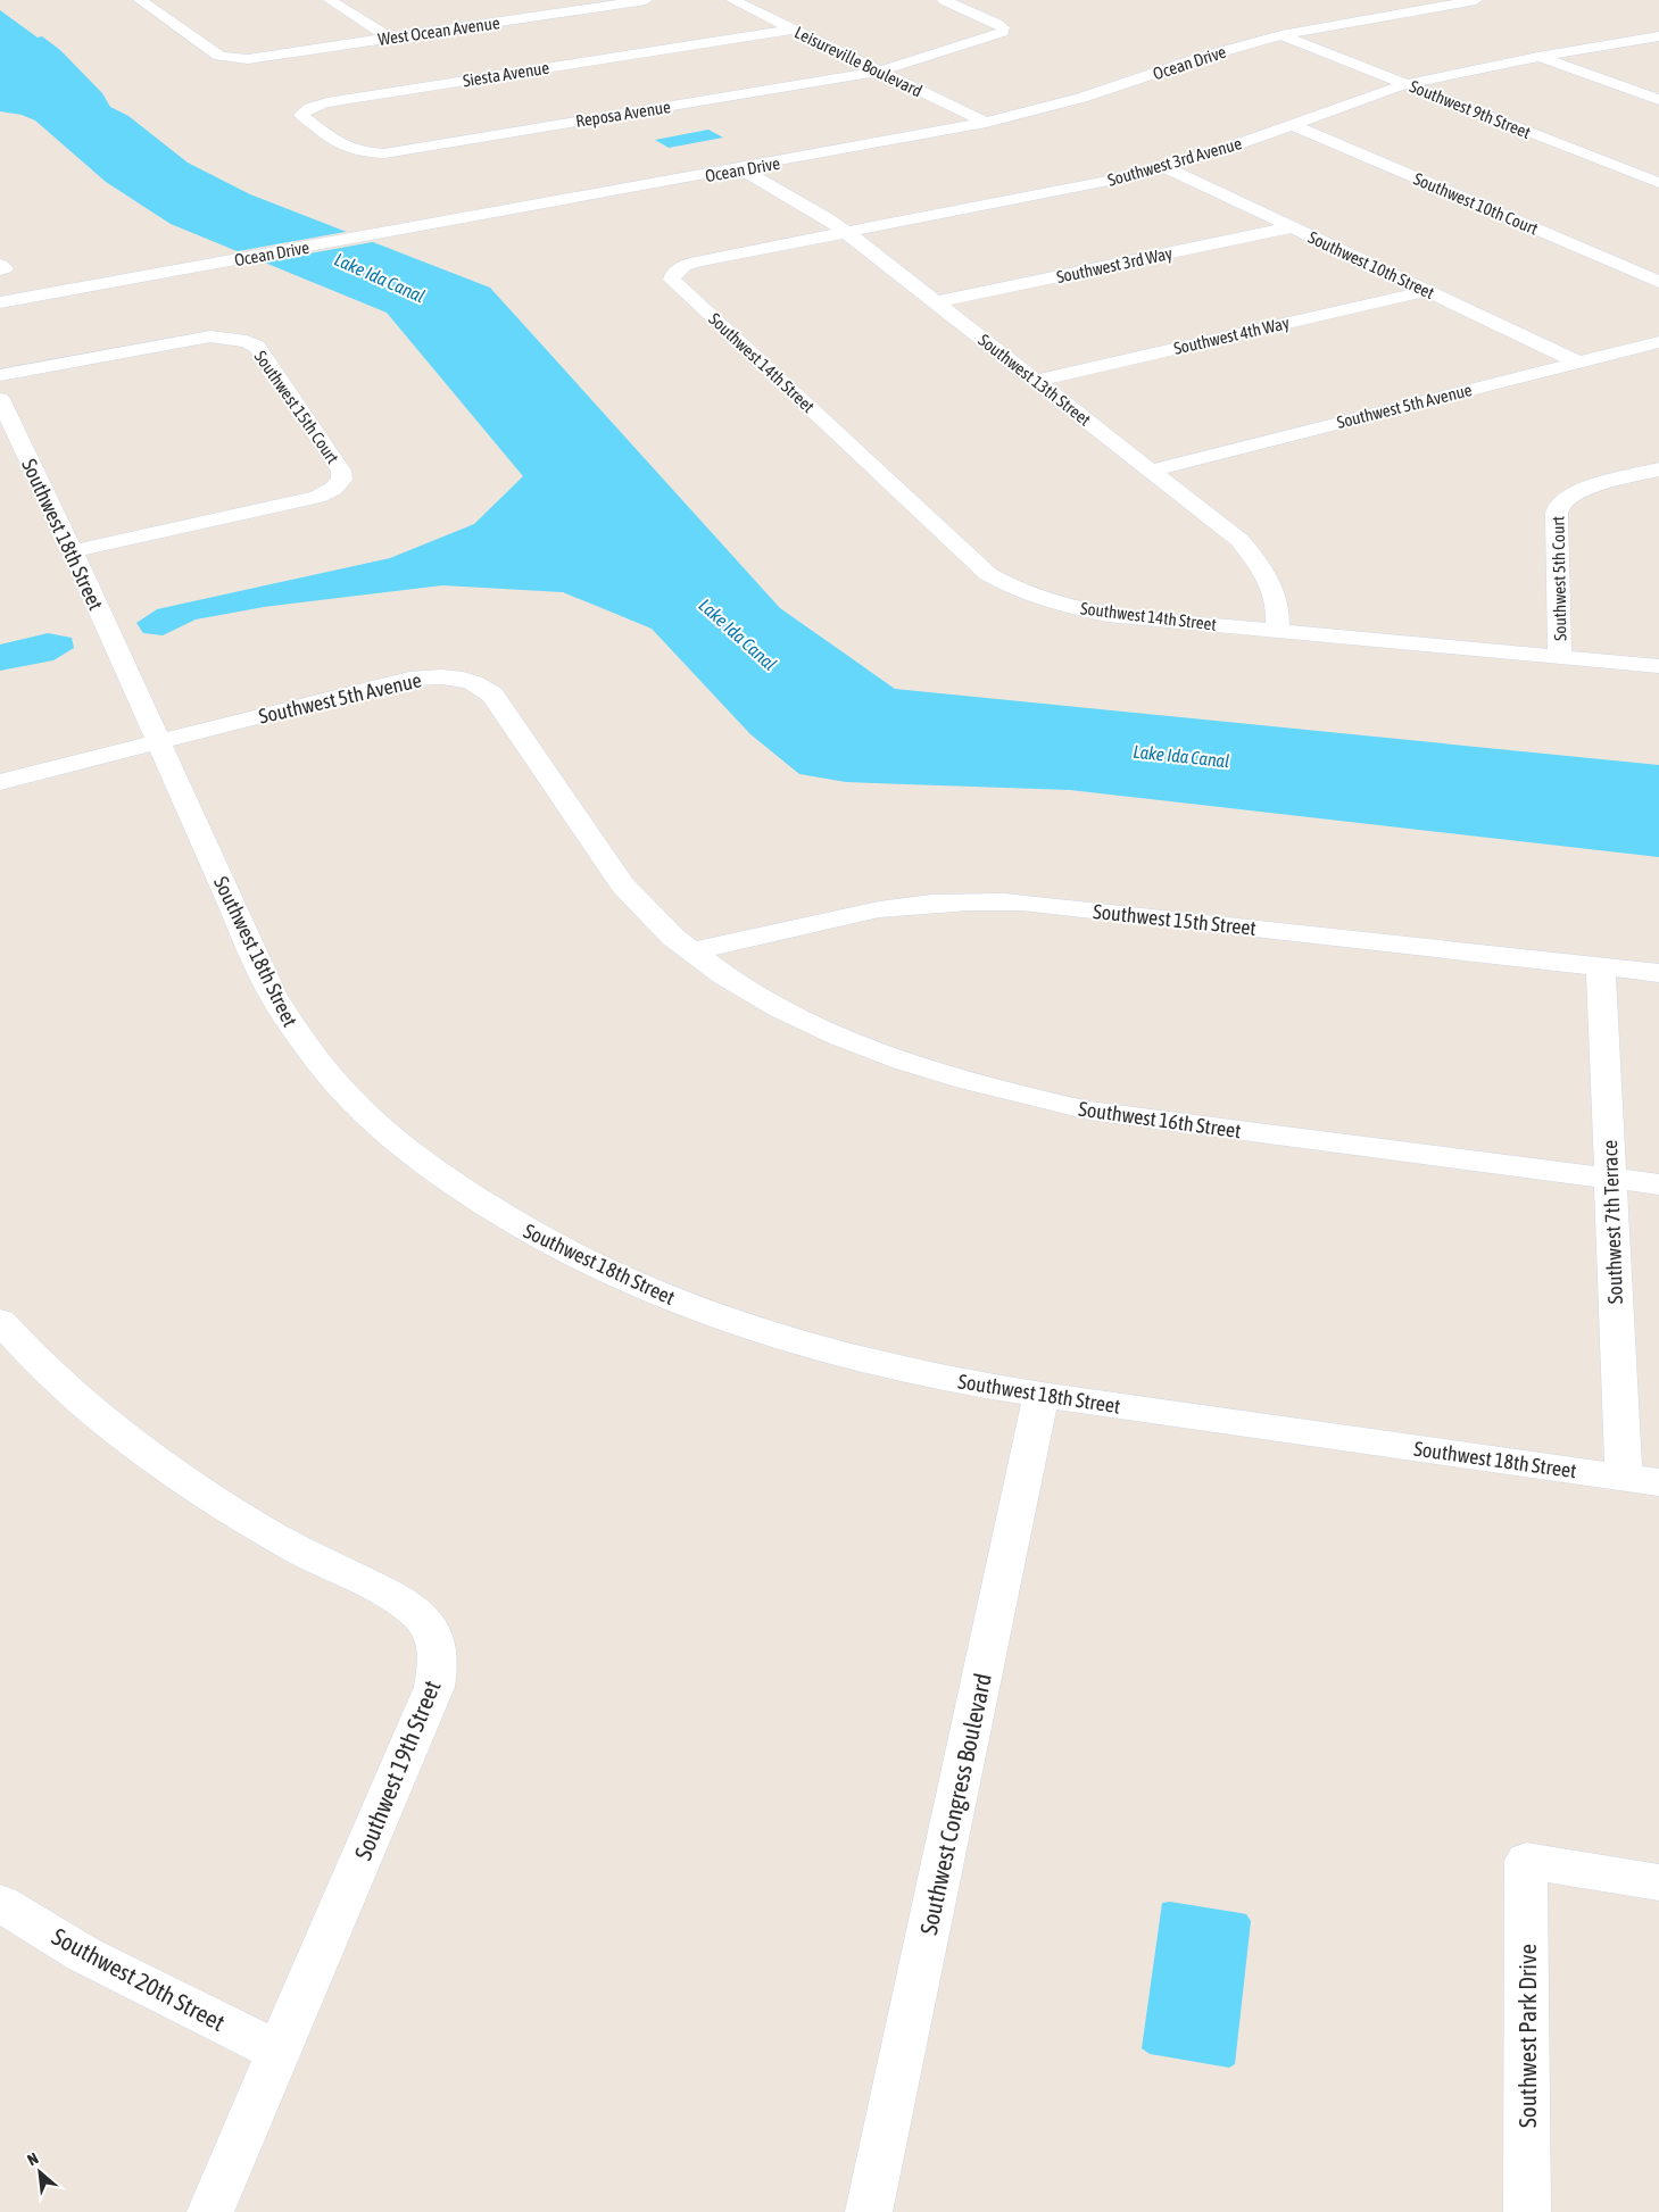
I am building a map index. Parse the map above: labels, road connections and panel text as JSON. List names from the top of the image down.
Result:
{
  "streets": {
    "street": [
      "West Ocean Avenue",
      "Leisureville Boulevard",
      "Ocean Drive",
      "Siesta Avenue",
      "Southwest 9th Street",
      "Reposa Avenue",
      "Southwest 3rd Avenue",
      "Southwest 10th Court",
      "Southwest 3rd Way",
      "Southwest 10th Street",
      "Southwest 4th Way",
      "Southwest 14th Street",
      "Southwest 13th Street",
      "Southwest 5th Avenue",
      "Southwest 15th Court",
      "Southwest 18th Street",
      "Southwest 5th Court",
      "Southwest 15th Street",
      "Southwest 16th Street",
      "Southwest 7th Terrace",
      "Southwest 19th Street",
      "Southwest Congress Boulevard",
      "Southwest 20th Street",
      "Southwest Park Drive"
    ]
  },
  "crossings": [
    ["Leisureville Boulevard", "Ocean Drive"],
    ["Leisureville Boulevard", "Siesta Avenue"],
    ["Leisureville Boulevard", "Reposa Avenue"],
    ["Ocean Drive", "Southwest 9th Street"],
    ["Ocean Drive", "Southwest 13th Street"],
    ["Siesta Avenue", "Reposa Avenue"],
    ["Southwest 9th Street", "Southwest 3rd Avenue"],
    ["Southwest 3rd Avenue", "Southwest 10th Court"],
    ["Southwest 3rd Avenue", "Southwest 10th Street"],
    ["Southwest 3rd Avenue", "Southwest 14th Street"],
    ["Southwest 3rd Avenue", "Southwest 13th Street"],
    ["Southwest 3rd Way", "Southwest 10th Street"],
    ["Southwest 3rd Way", "Southwest 13th Street"],
    ["Southwest 10th Street", "Southwest 4th Way"],
    ["Southwest 10th Street", "Southwest 5th Avenue"],
    ["Southwest 4th Way", "Southwest 13th Street"],
    ["Southwest 14th Street", "Southwest 13th Street"],
    ["Southwest 14th Street", "Southwest 5th Court"],
    ["Southwest 13th Street", "Southwest 5th Avenue"],
    ["Southwest 5th Avenue", "Southwest 18th Street"],
    ["Southwest 5th Avenue", "Southwest 15th Street"],
    ["Southwest 5th Avenue", "Southwest 16th Street"],
    ["Southwest 15th Court", "Southwest 18th Street"],
    ["Southwest 18th Street", "Southwest 7th Terrace"],
    ["Southwest 18th Street", "Southwest Congress Boulevard"],
    ["Southwest 15th Street", "Southwest 16th Street"],
    ["Southwest 15th Street", "Southwest 7th Terrace"],
    ["Southwest 16th Street", "Southwest 7th Terrace"],
    ["Southwest 19th Street", "Southwest 20th Street"]
  ],
  "water": ["Lake Ida Canal"],
  "north": "top left"
}
